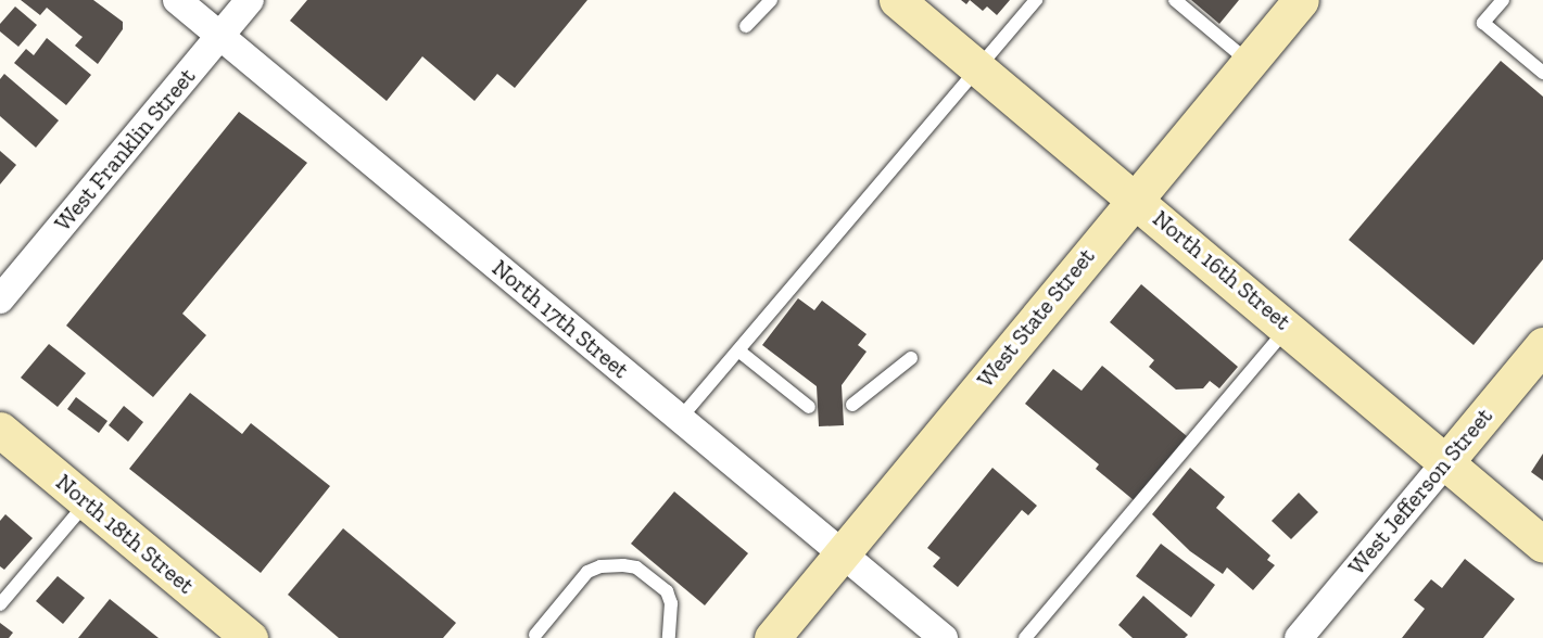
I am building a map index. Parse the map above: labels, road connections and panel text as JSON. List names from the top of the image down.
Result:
{
  "streets": {
    "main road": [
      "North 16th Street",
      "West State Street",
      "West Jefferson Street",
      "North 18th Street"
    ],
    "street": ["West Franklin Street", "North 17th Street"]
  },
  "crossings": [
    ["West Franklin Street", "North 17th Street"],
    ["North 16th Street", "West State Street"],
    ["North 16th Street", "West Jefferson Street"],
    ["West State Street", "North 17th Street"]
  ]
}
